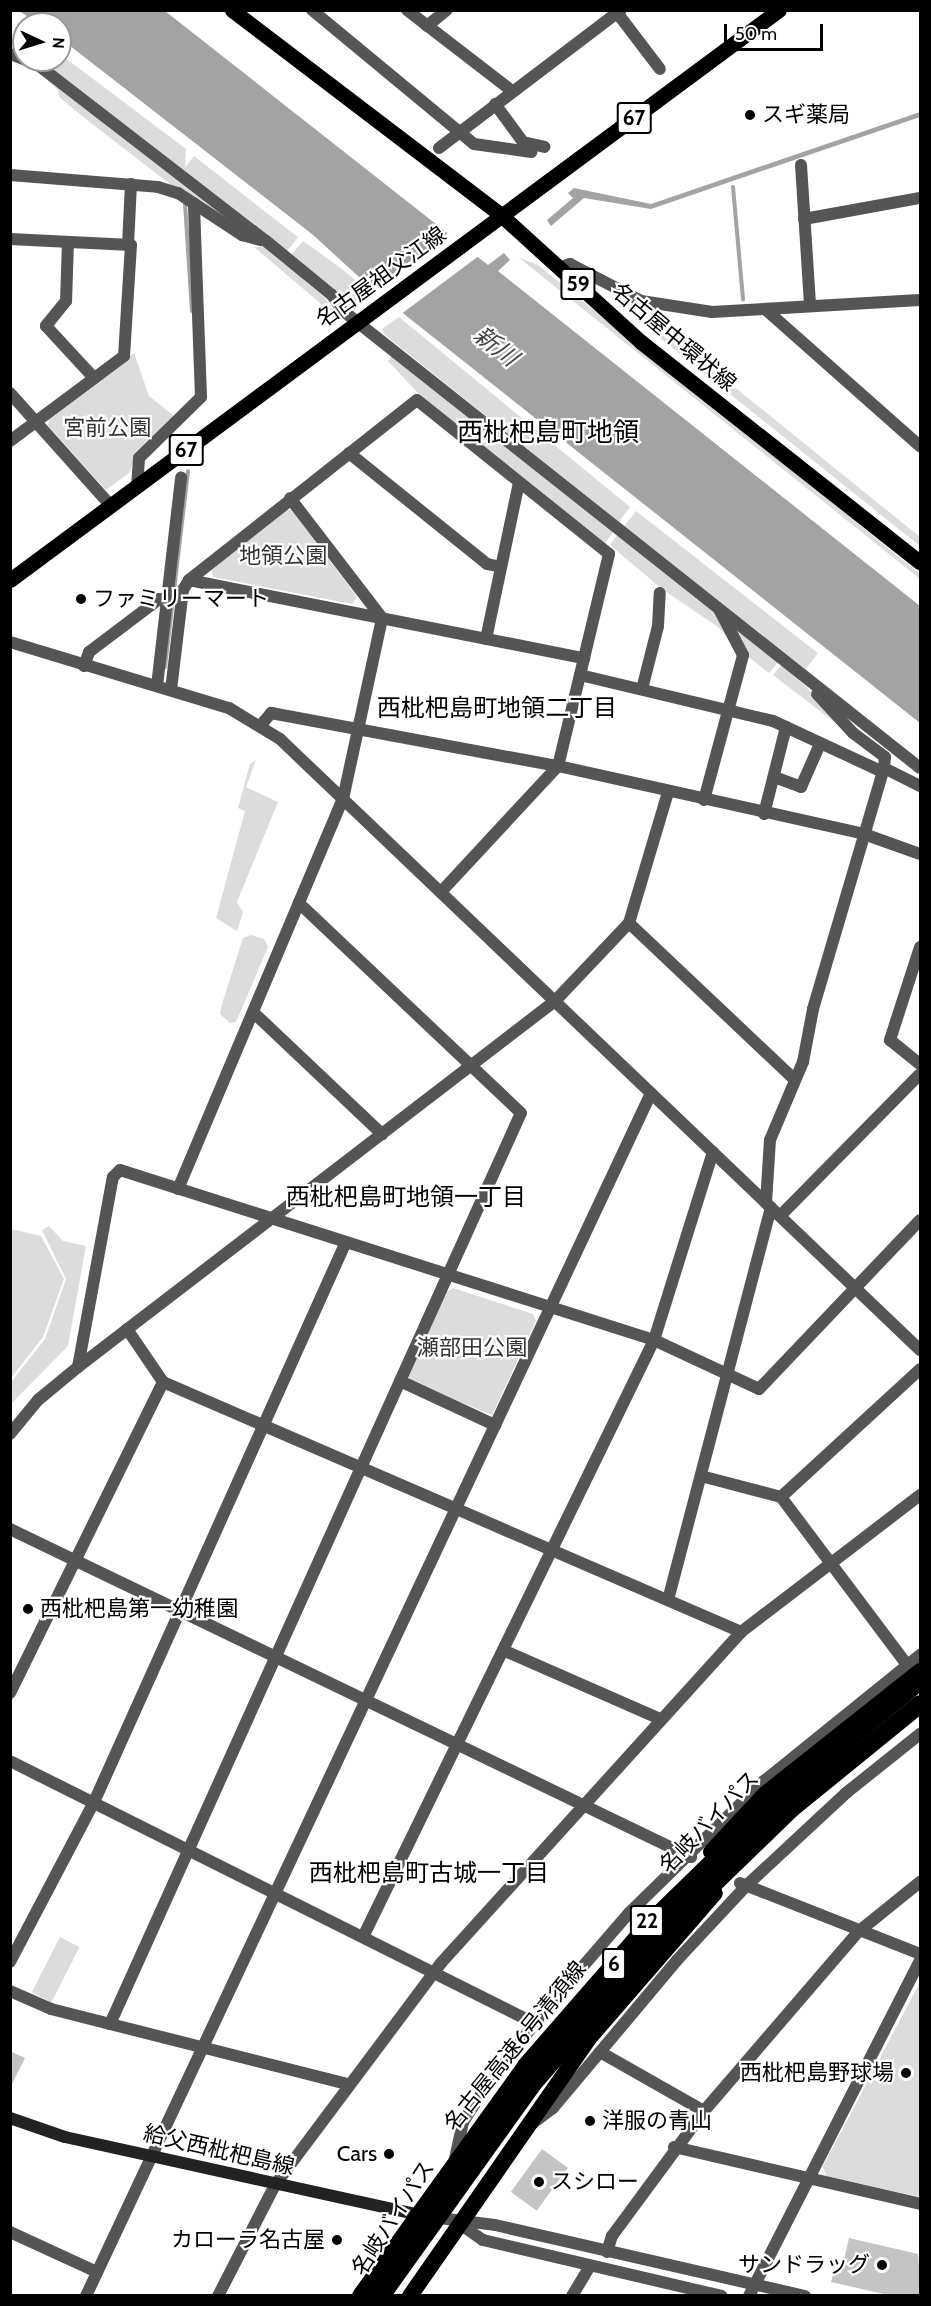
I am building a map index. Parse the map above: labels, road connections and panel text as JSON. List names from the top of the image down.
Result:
{
  "streets": {
    "highway": [
      "名岐バイパス",
      "22",
      "6",
      "名古屋高速6号清須線"
    ],
    "main road": [
      "67",
      "名古屋祖父江線",
      "59",
      "名古屋中環状線",
      "給父西枇杷島線"
    ]
  },
  "crossings": [
    ["名古屋祖父江線", "名古屋中環状線"],
    ["名岐バイパス", "給父西枇杷島線"]
  ],
  "districts": [
    "西枇杷島町地領",
    "西枇杷島町地領二丁目",
    "西枇杷島町地領一丁目",
    "西枇杷島町古城一丁目"
  ],
  "water": ["新川"],
  "parks": ["宮前公園", "地領公園", "瀬部田公園"],
  "places": [
    "スギ薬局",
    "ファミリーマート",
    "西枇杷島第一幼稚園",
    "西枇杷島野球場",
    "洋服の青山",
    "Cars",
    "スシロー",
    "カローラ名古屋",
    "サンドラッグ"
  ],
  "scale_bar": "50 m",
  "north": "right"
}
